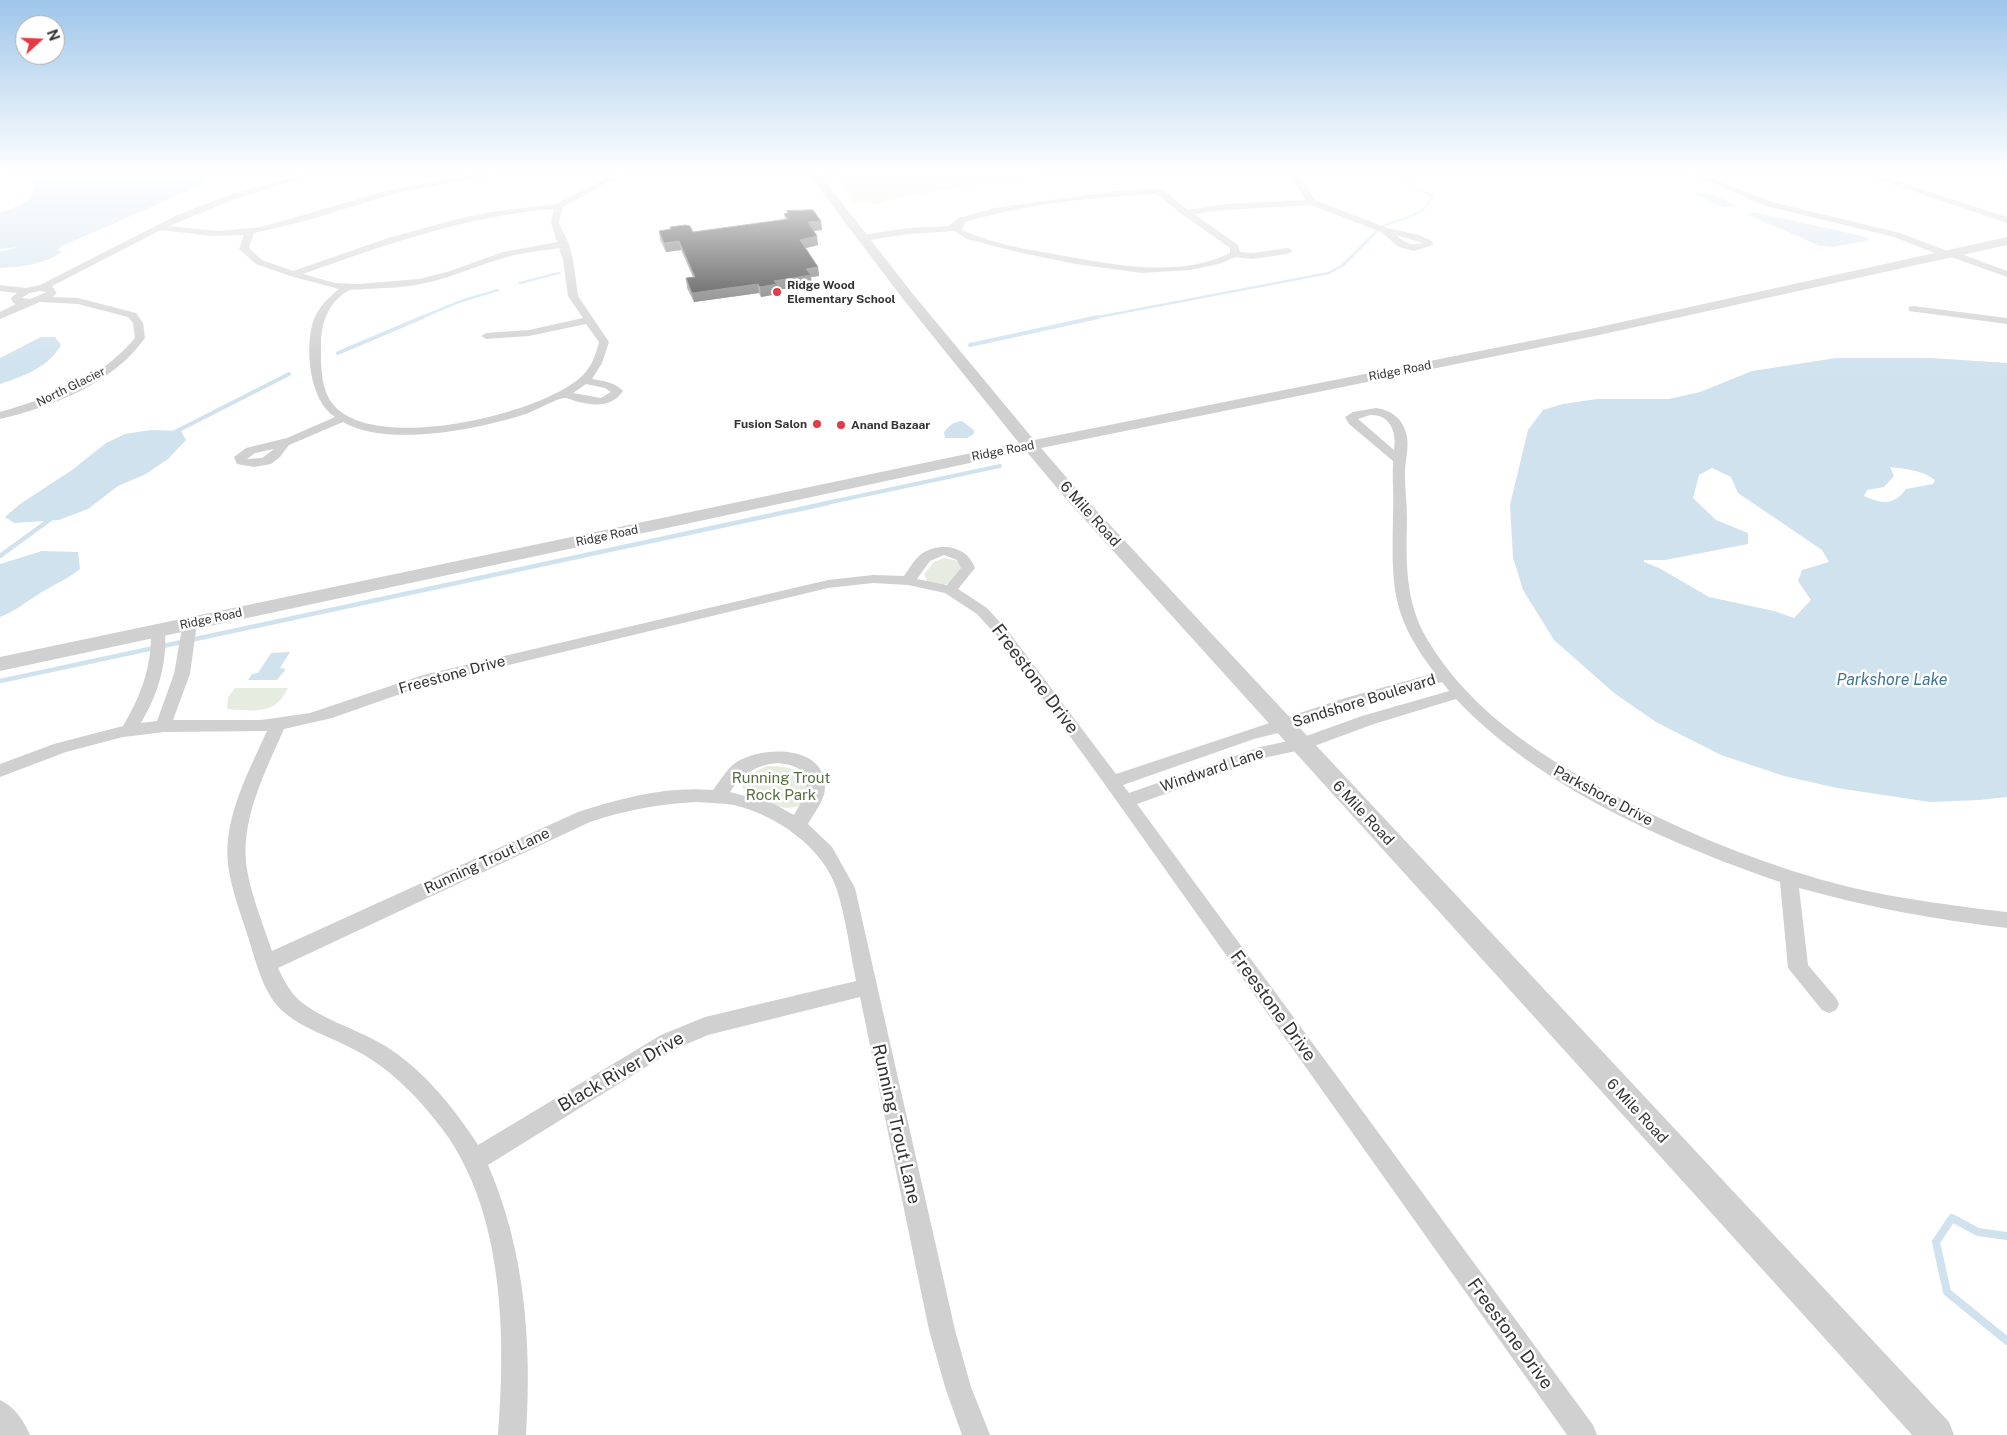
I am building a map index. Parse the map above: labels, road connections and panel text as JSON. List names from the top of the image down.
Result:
{
  "streets": {
    "street": [
      "Ridge Road",
      "North Glacier",
      "6 Mile Road",
      "Freestone Drive",
      "Sandshore Boulevard",
      "Windward Lane",
      "Parkshore Drive",
      "Running Trout Lane",
      "Black River Drive"
    ]
  },
  "crossings": [
    ["Ridge Road", "6 Mile Road"],
    ["6 Mile Road", "Sandshore Boulevard"],
    ["6 Mile Road", "Windward Lane"],
    ["Freestone Drive", "Windward Lane"],
    ["Sandshore Boulevard", "Windward Lane"],
    ["Sandshore Boulevard", "Parkshore Drive"],
    ["Running Trout Lane", "Black River Drive"]
  ],
  "water": ["Parkshore Lake"],
  "parks": ["Running Trout Rock Park"],
  "places": ["Ridge Wood Elementary School", "Fusion Salon", "Anand Bazaar"],
  "north": "right"
}
